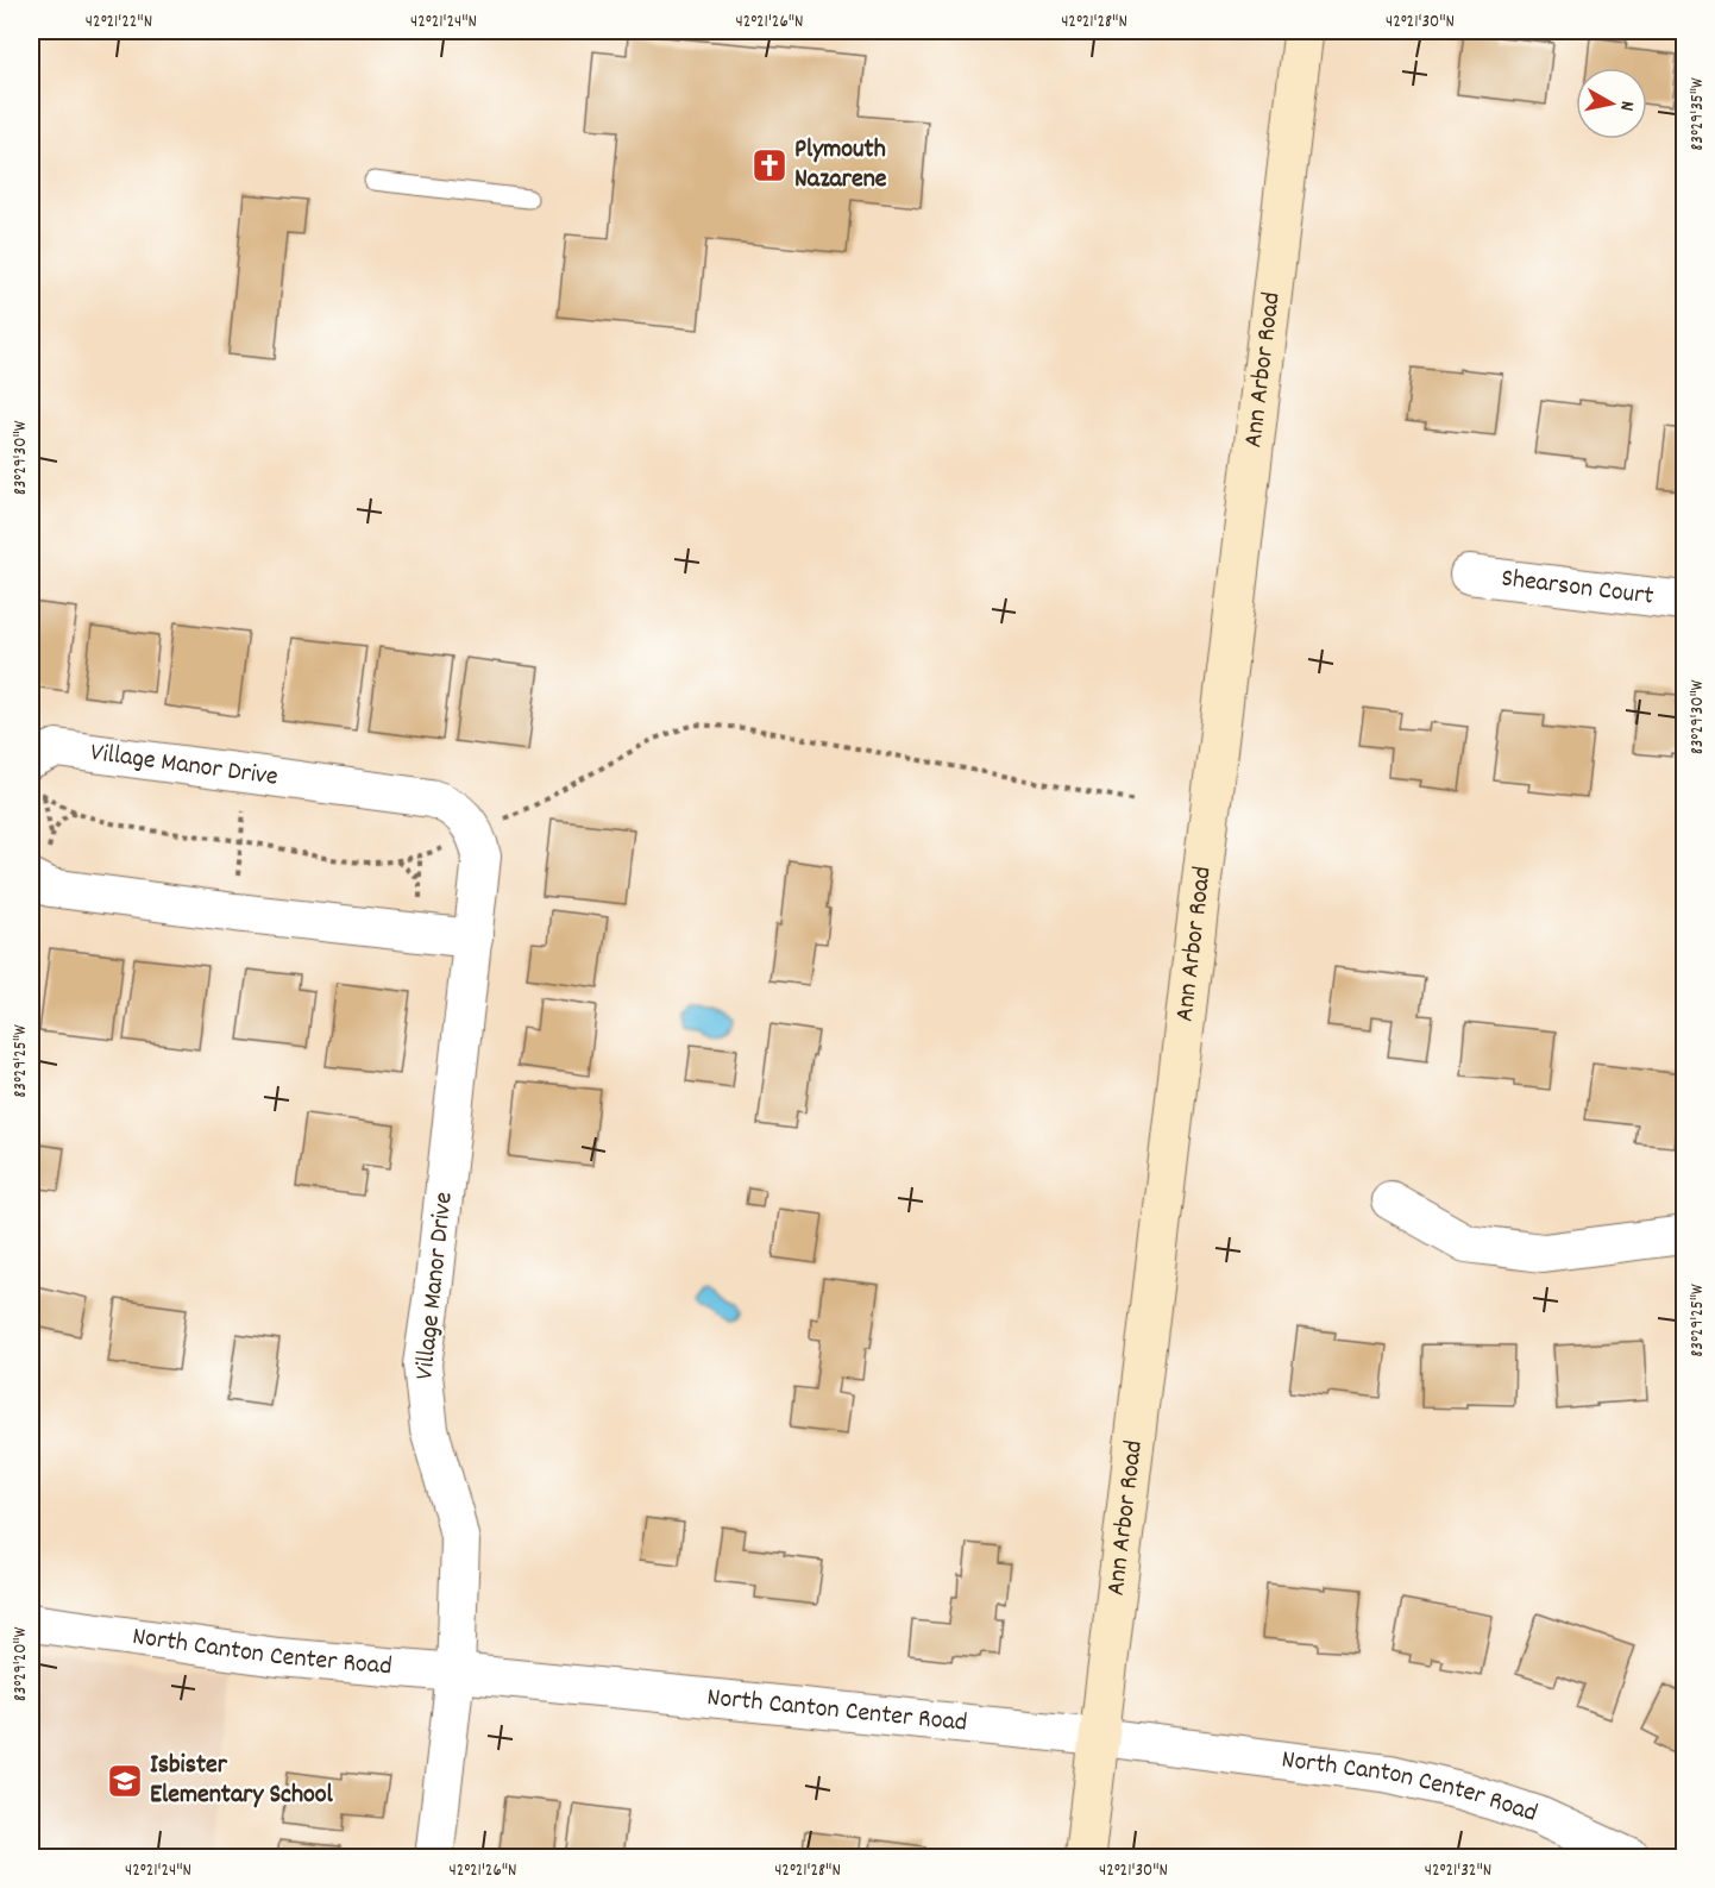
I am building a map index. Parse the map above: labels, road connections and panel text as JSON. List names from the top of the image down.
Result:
{
  "streets": {
    "main road": ["Ann Arbor Road"],
    "street": ["Shearson Court", "Village Manor Drive", "North Canton Center Road"]
  },
  "crossings": [
    ["Ann Arbor Road", "North Canton Center Road"],
    ["Village Manor Drive", "North Canton Center Road"]
  ],
  "places": {
    "church": ["Plymouth Nazarene"],
    "school or university": ["Isbister Elementary School"]
  },
  "north": "right",
  "coordinates": [
    "42°21'22\"N",
    "42°21'24\"N",
    "42°21'26\"N",
    "42°21'28\"N",
    "42°21'30\"N",
    "83°29'35\"W",
    "83°29'30\"W",
    "83°29'25\"W",
    "83°29'20\"W",
    "42°21'32\"N"
  ]
}
